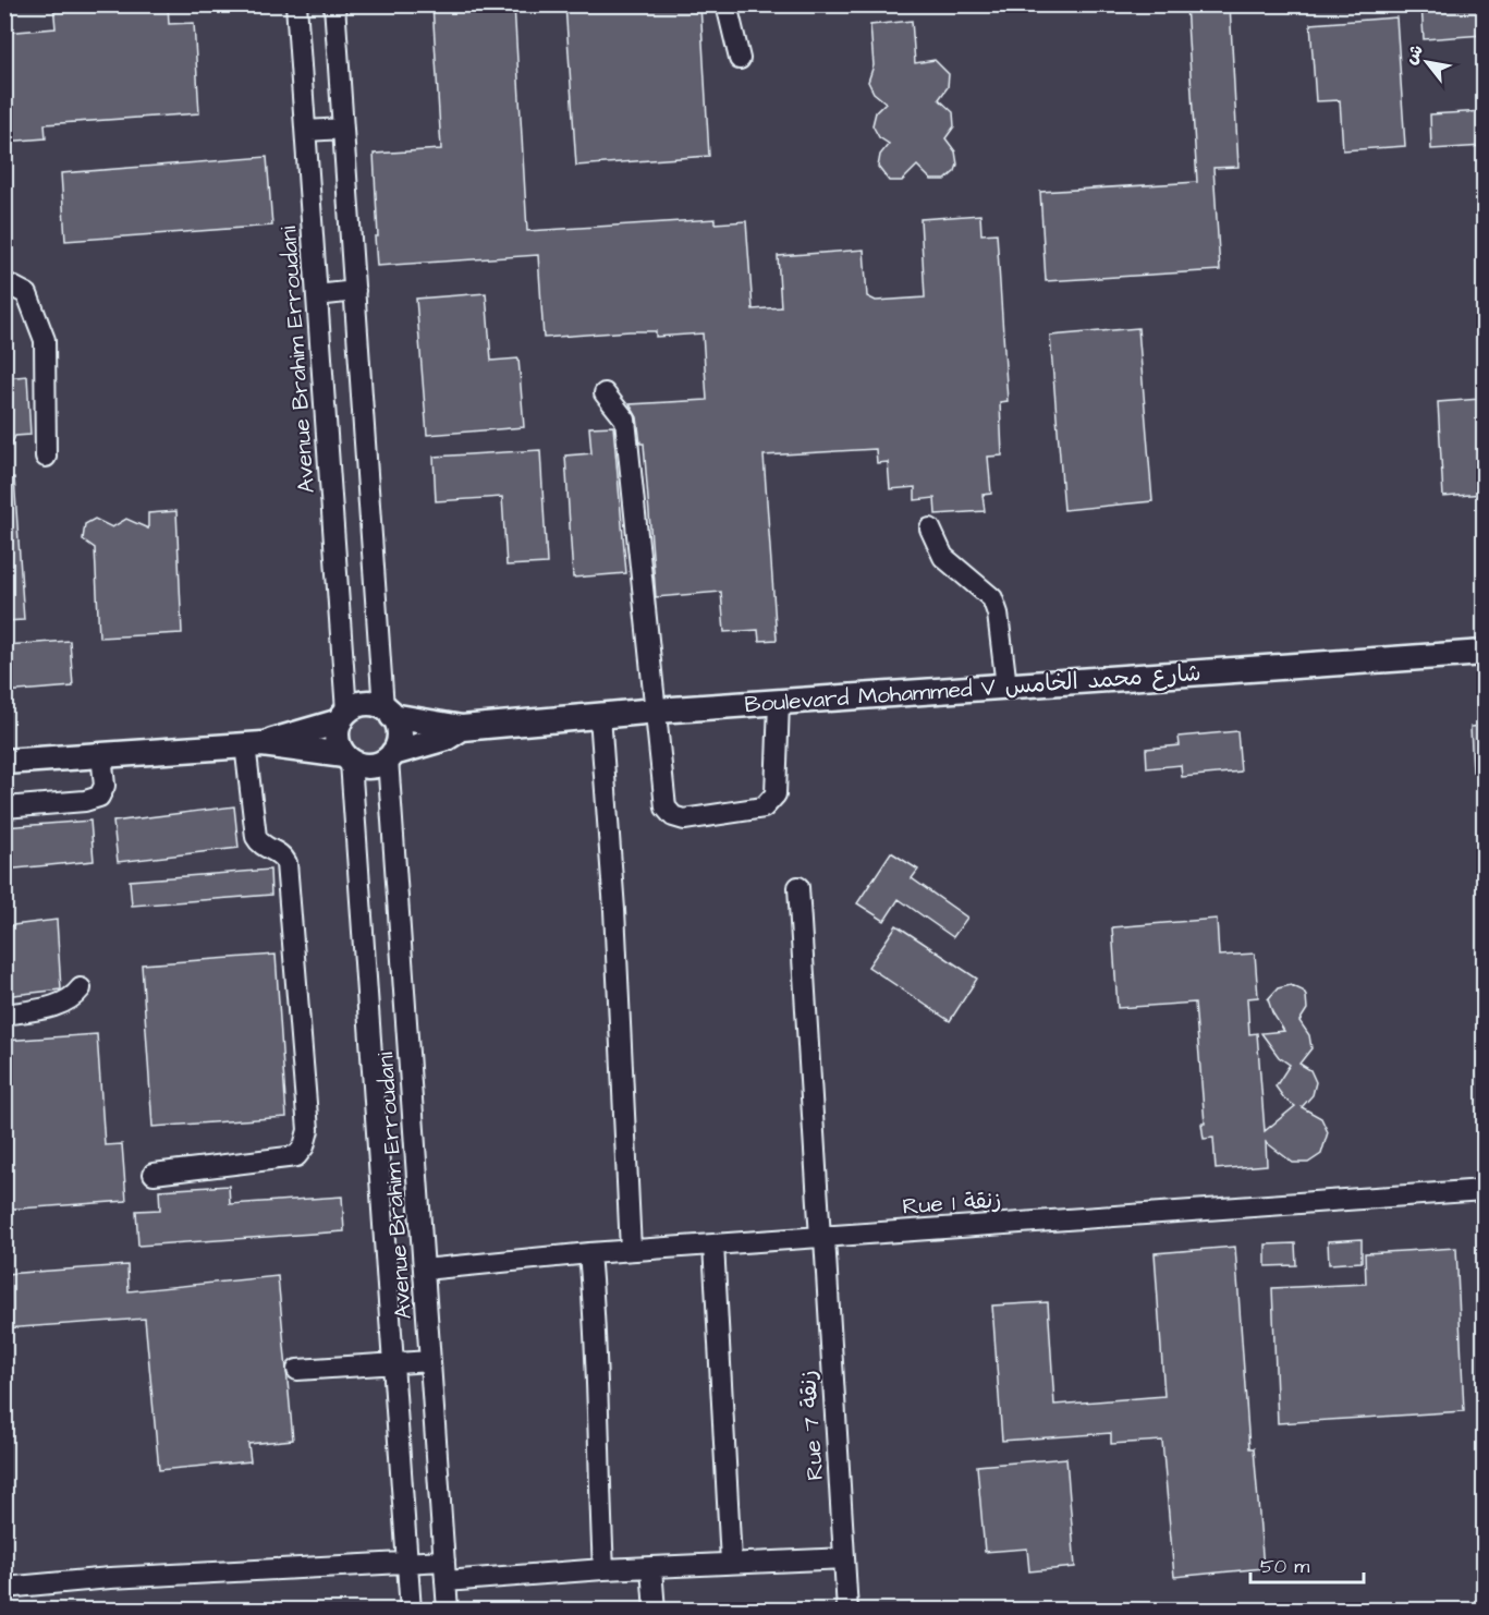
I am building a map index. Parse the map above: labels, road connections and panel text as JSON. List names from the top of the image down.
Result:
{
  "streets": {
    "main road": ["Boulevard Mohammed V شارع محمد الخامس"],
    "street": ["Avenue Brahim Erroudani", "Rue 1 زنقة", "Rue 7 زنقة"]
  },
  "crossings": [
    ["Avenue Brahim Erroudani", "Boulevard Mohammed V شارع محمد الخامس"],
    ["Avenue Brahim Erroudani", "Rue 1 زنقة"],
    ["Rue 1 زنقة", "Rue 7 زنقة"]
  ],
  "scale_bar": "50 m",
  "north": "top left"
}
